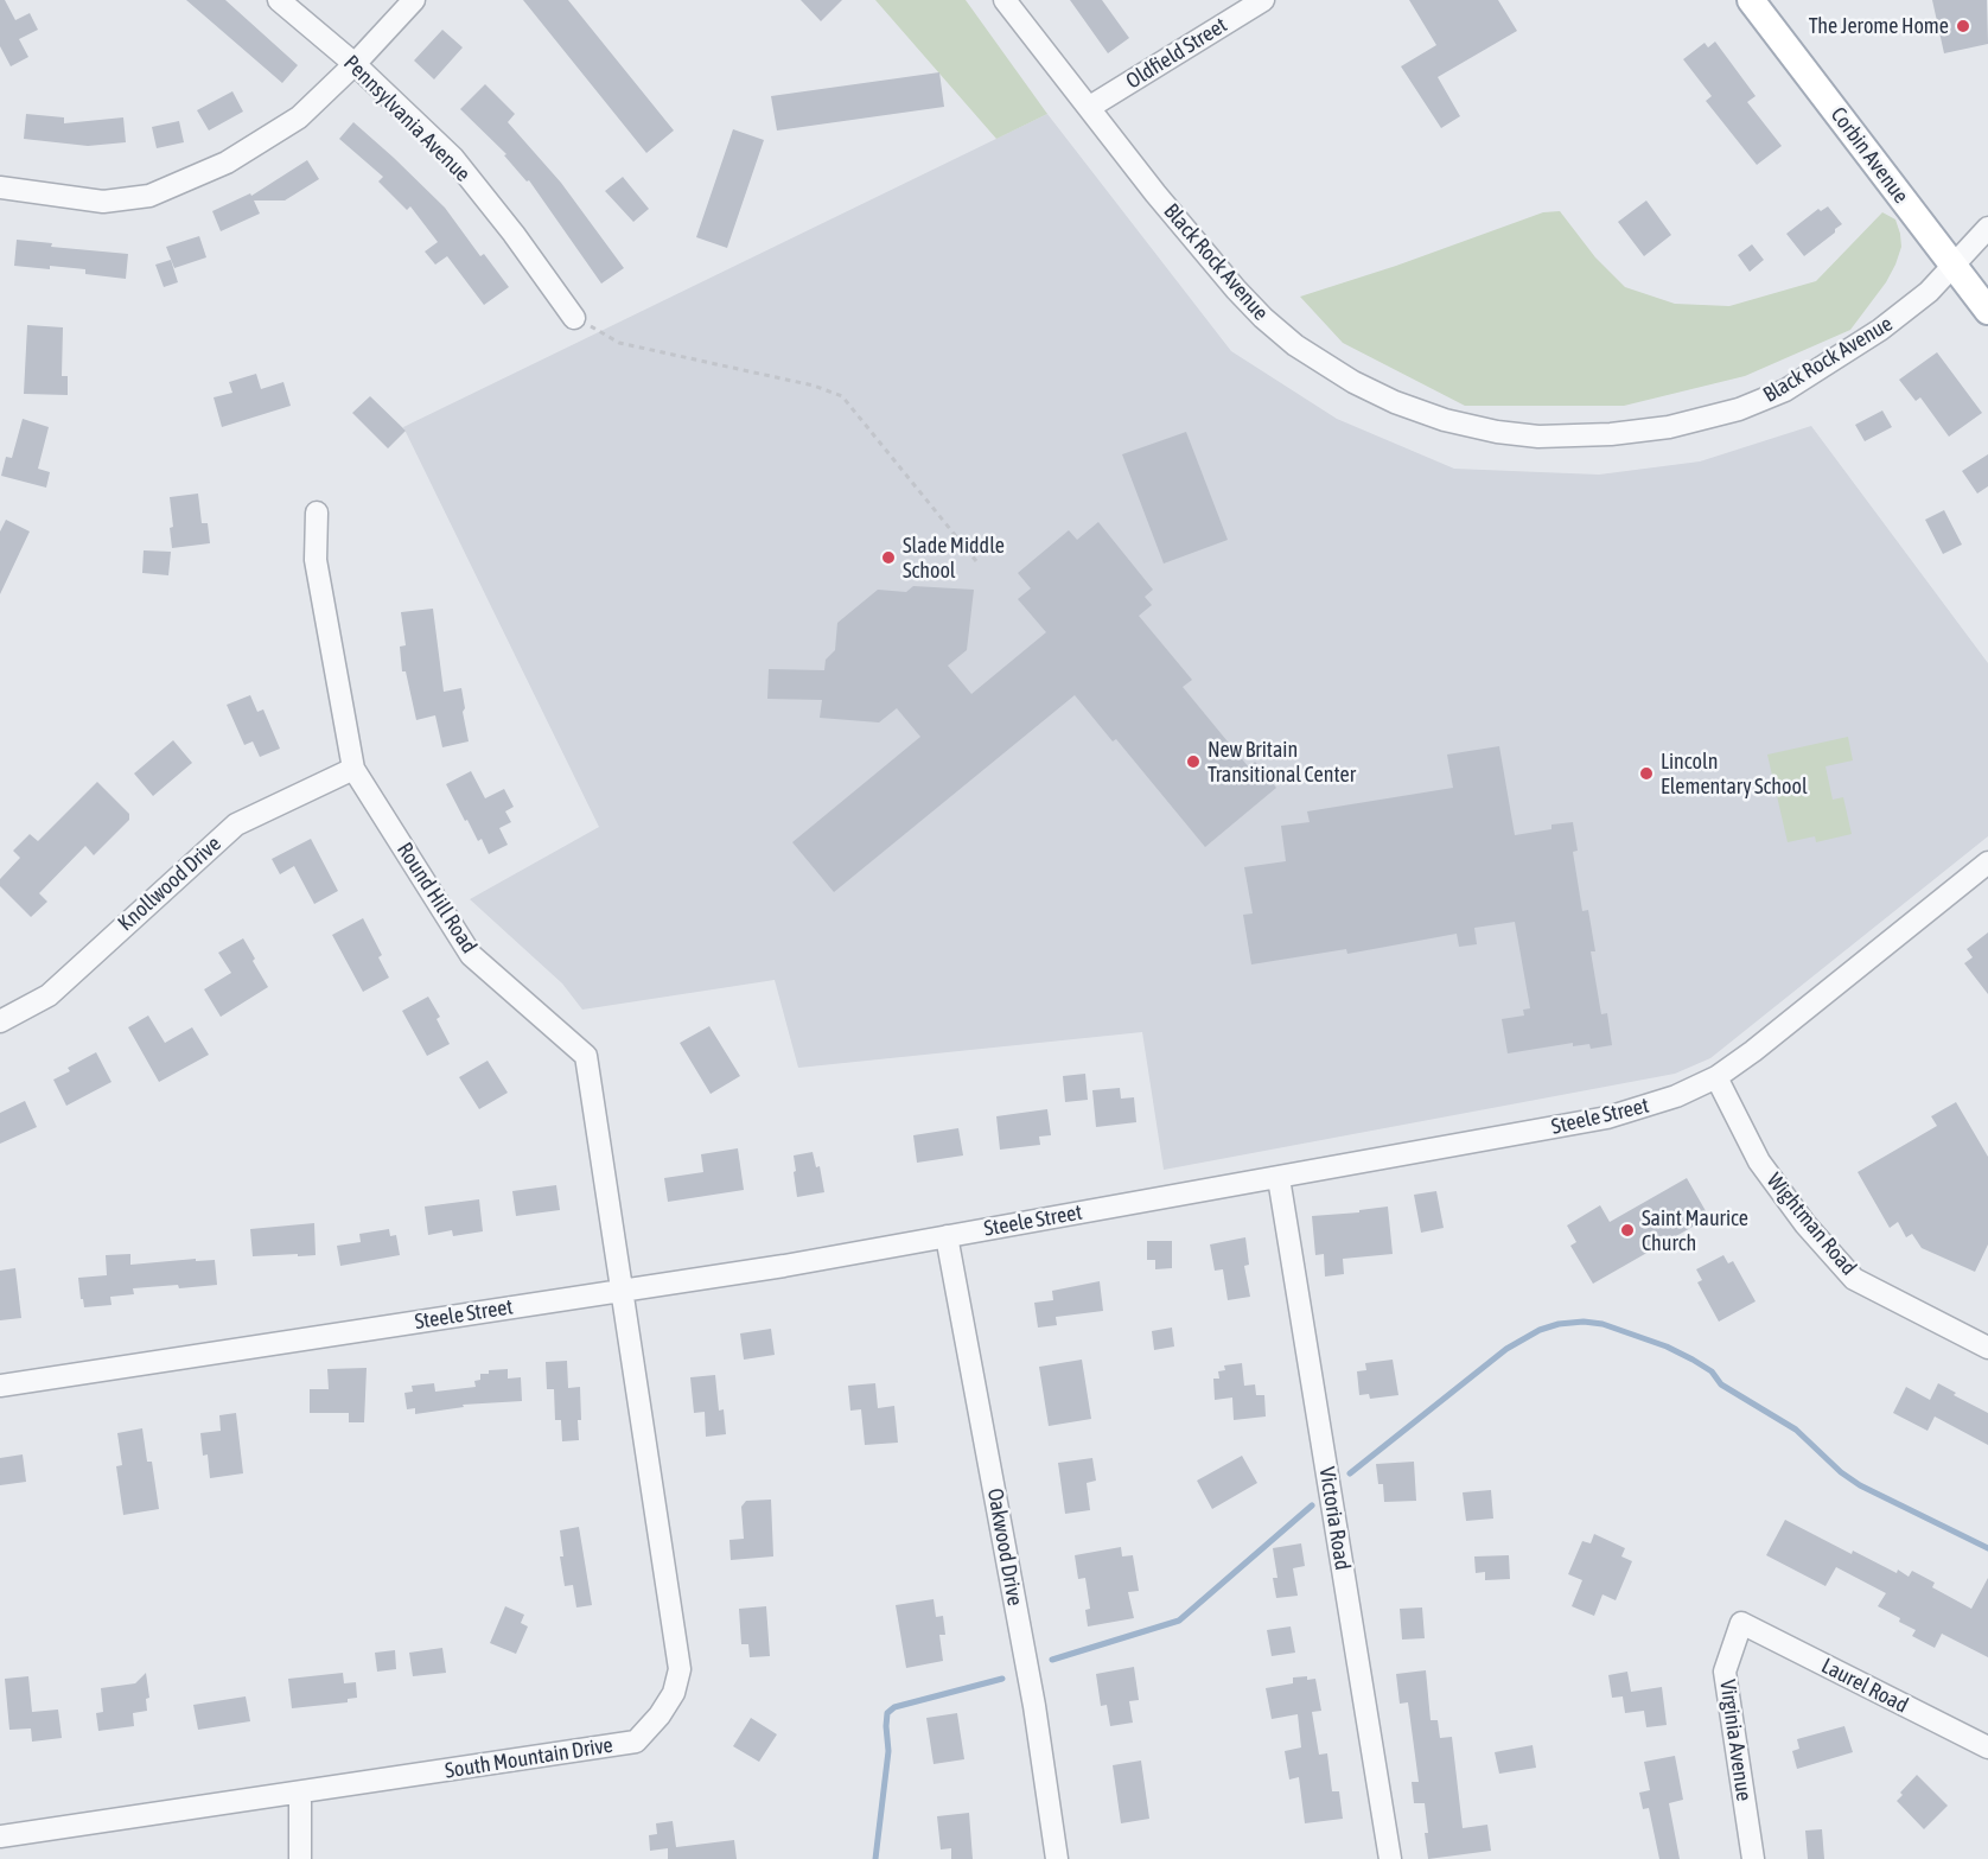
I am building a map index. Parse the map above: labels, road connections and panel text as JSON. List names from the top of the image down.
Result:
{
  "streets": {
    "main road": ["Corbin Avenue"],
    "street": [
      "Oldfield Street",
      "Pennsylvania Avenue",
      "Black Rock Avenue",
      "Knollwood Drive",
      "Round Hill Road",
      "Steele Street",
      "Wightman Road",
      "Victoria Road",
      "Oakwood Drive",
      "Laurel Road",
      "Virginia Avenue",
      "South Mountain Drive"
    ]
  },
  "crossings": [
    ["Oldfield Street", "Black Rock Avenue"],
    ["Corbin Avenue", "Black Rock Avenue"],
    ["Knollwood Drive", "Round Hill Road"],
    ["Round Hill Road", "Steele Street"],
    ["Round Hill Road", "South Mountain Drive"],
    ["Steele Street", "Wightman Road"],
    ["Steele Street", "Victoria Road"],
    ["Steele Street", "Oakwood Drive"],
    ["Steele Street", "South Mountain Drive"],
    ["Laurel Road", "Virginia Avenue"]
  ],
  "places": [
    "The Jerome Home",
    "Slade Middle School",
    "New Britain Transitional Center",
    "Lincoln Elementary School",
    "Saint Maurice Church"
  ]
}
